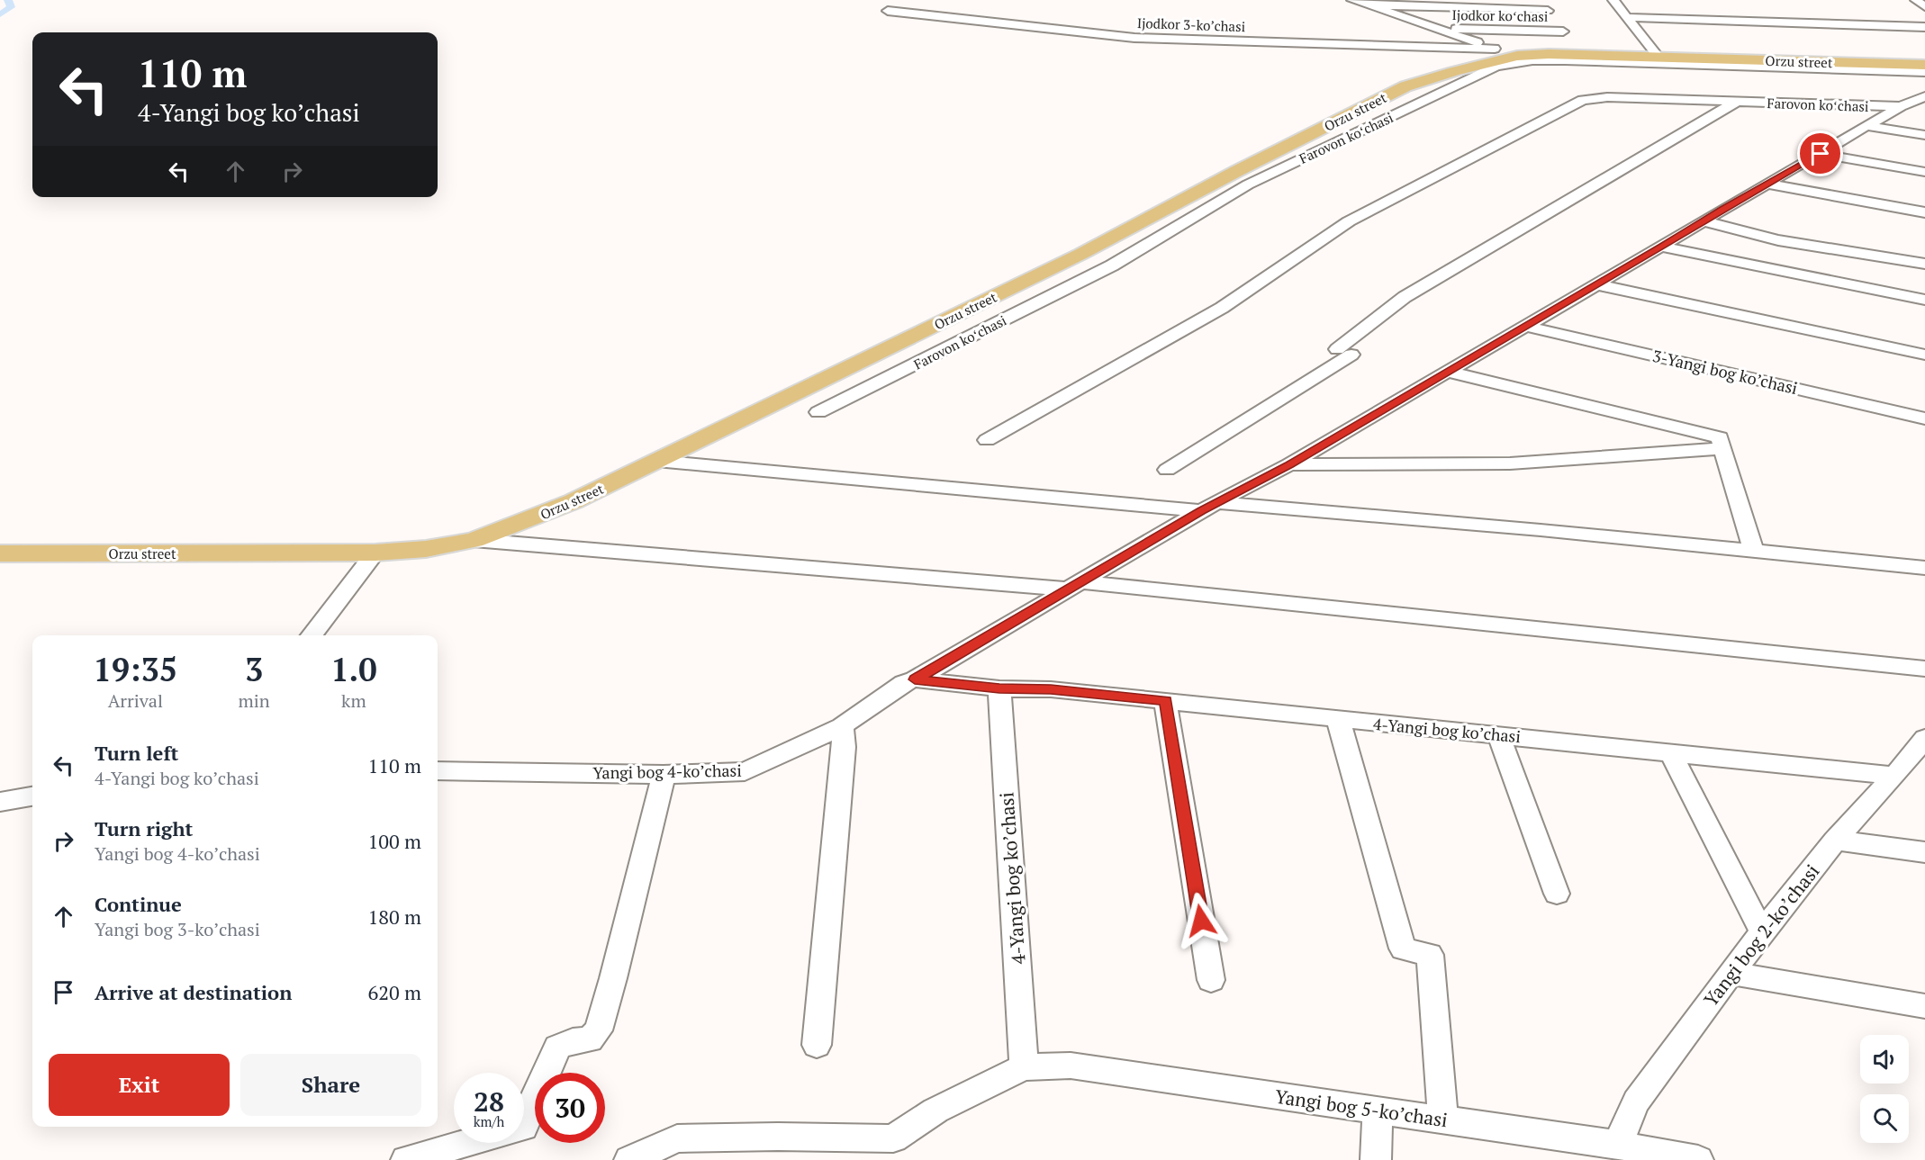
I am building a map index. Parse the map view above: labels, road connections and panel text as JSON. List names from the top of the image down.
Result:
{
  "streets": {
    "main road": ["Orzu street"],
    "street": [
      "Ijodkor koʻchasi",
      "Ijodkor 3-koʼchasi",
      "Farovon koʻchasi",
      "3-Yangi bog koʼchasi",
      "4-Yangi bog koʼchasi",
      "Yangi bog 4-koʼchasi",
      "Yangi bog 2-koʼchasi",
      "Yangi bog 5-koʼchasi"
    ]
  },
  "crossings": [
    ["Ijodkor koʻchasi", "Ijodkor 3-koʼchasi"],
    ["Ijodkor koʻchasi", "Orzu street"],
    ["Farovon koʻchasi", "Yangi bog 4-koʼchasi"],
    ["3-Yangi bog koʼchasi", "Yangi bog 4-koʼchasi"],
    ["4-Yangi bog koʼchasi", "Yangi bog 4-koʼchasi"],
    ["4-Yangi bog koʼchasi", "Yangi bog 2-koʼchasi"],
    ["4-Yangi bog koʼchasi", "Yangi bog 5-koʼchasi"],
    ["Yangi bog 2-koʼchasi", "Yangi bog 5-koʼchasi"]
  ],
  "page": {
    "turn": ["110 m", "4-Yangi bog koʼchasi"],
    "eta": [
      "19:35",
      "Arrival",
      "3",
      "min",
      "1.0",
      "km"
    ],
    "list": [
      {
        "name": "Turn left",
        "note": "4-Yangi bog koʼchasi",
        "value": "110 m"
      },
      {
        "name": "Turn right",
        "note": "Yangi bog 4-koʼchasi",
        "value": "100 m"
      },
      {
        "name": "Continue",
        "note": "Yangi bog 3-koʼchasi",
        "value": "180 m"
      },
      {
        "name": "Arrive at destination",
        "value": "620 m"
      }
    ],
    "buttons": ["Exit", "Share"],
    "speed": "28 km/h",
    "limit": "30"
  }
}
